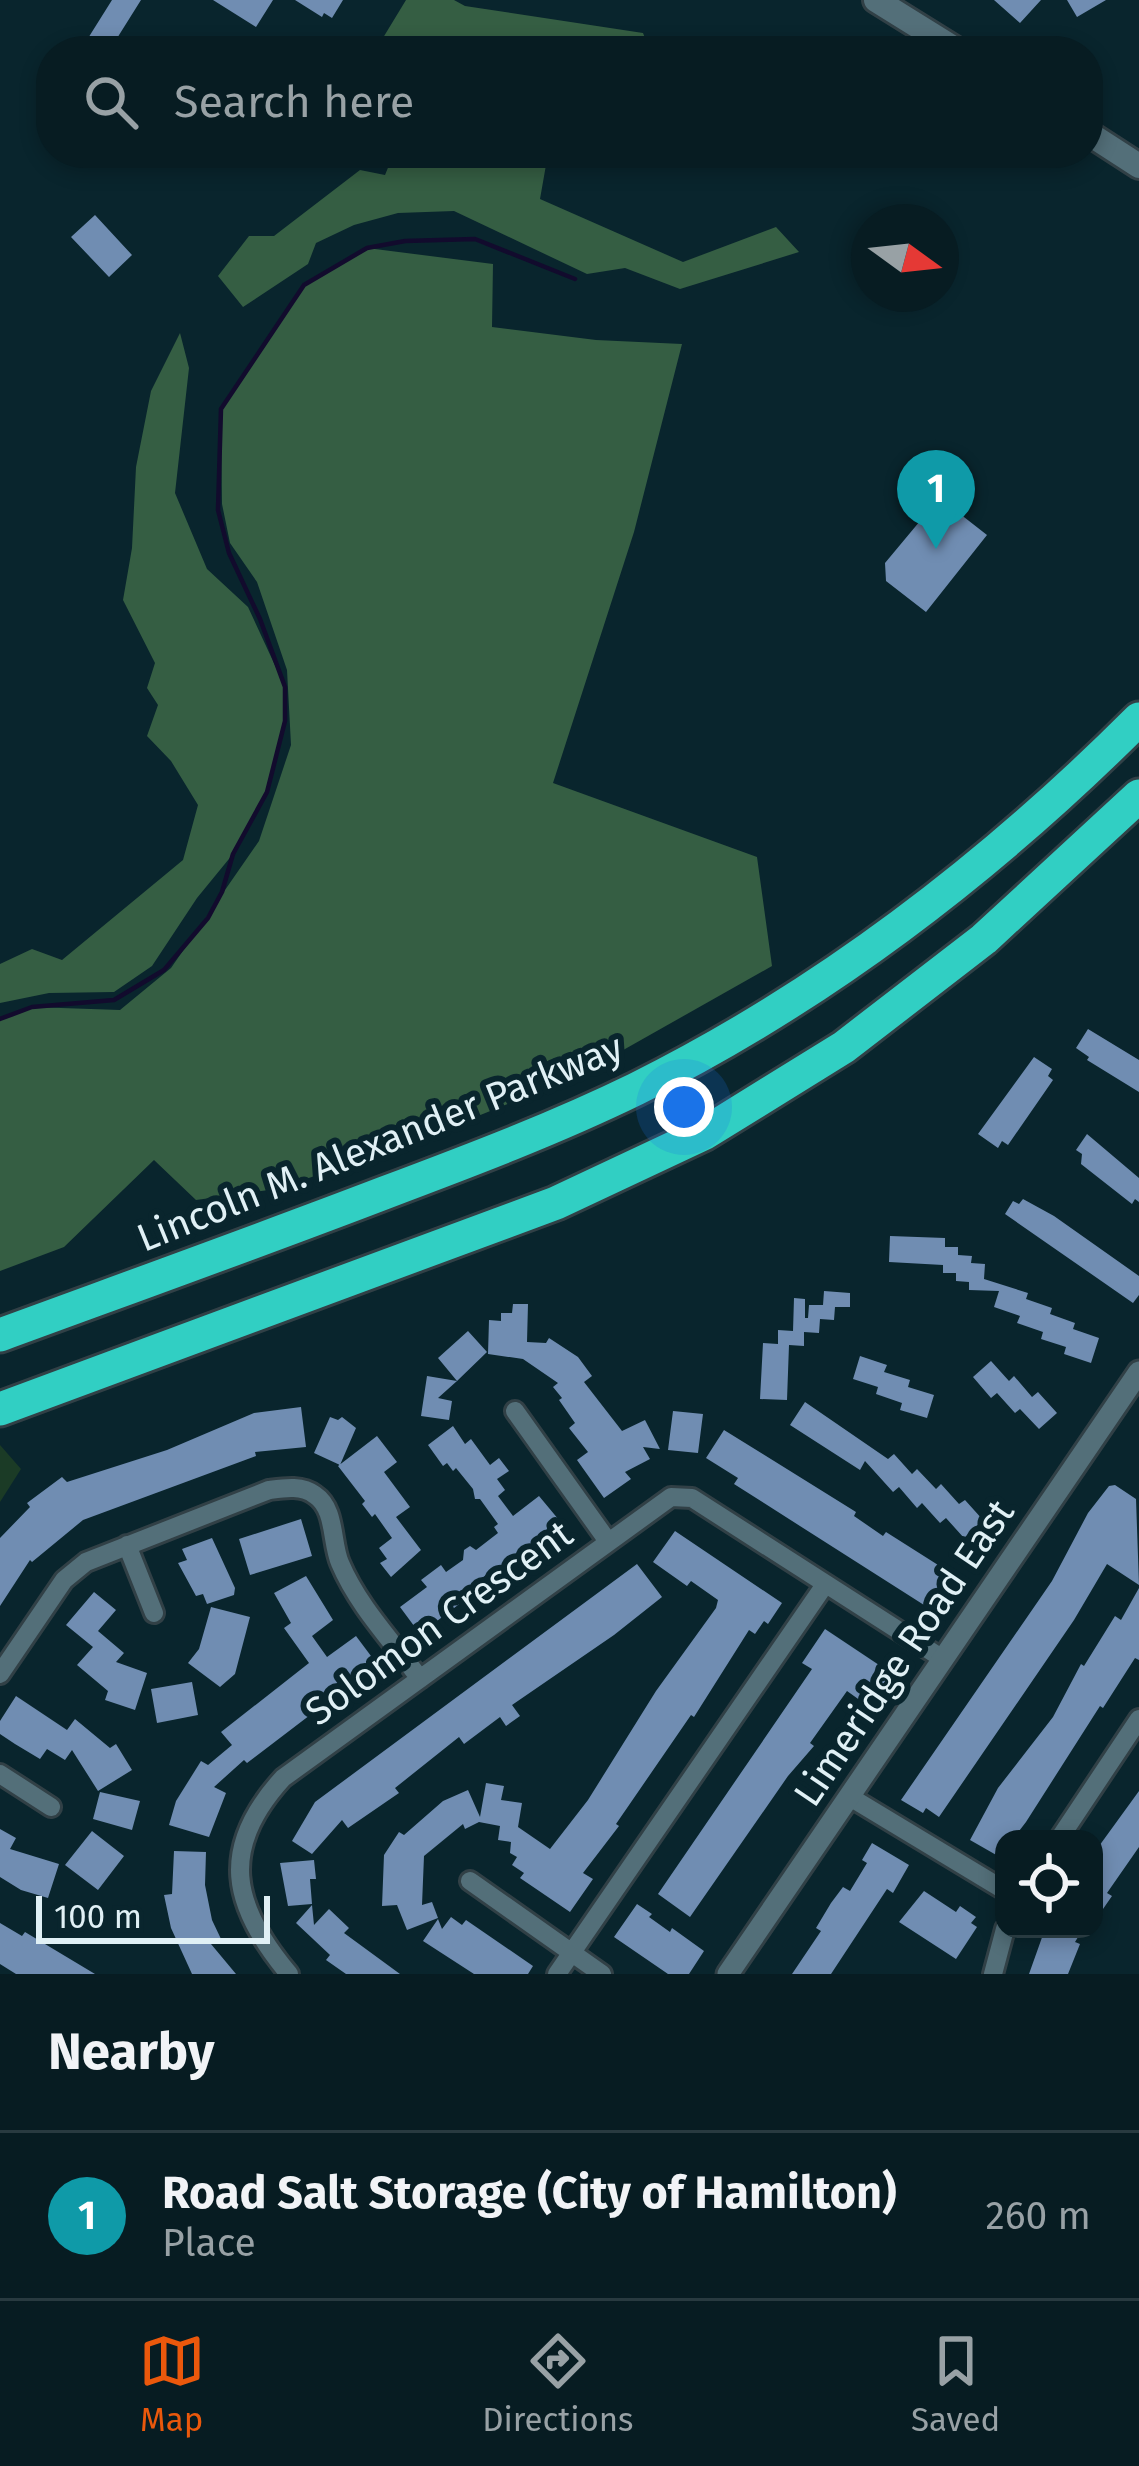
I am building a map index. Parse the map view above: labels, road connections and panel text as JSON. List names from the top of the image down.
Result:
{
  "streets": {
    "highway": ["Lincoln M. Alexander Parkway"],
    "street": ["Solomon Crescent", "Limeridge Road East"]
  },
  "crossings": [
    ["Solomon Crescent", "Limeridge Road East"]
  ],
  "scale_bar": "100 m",
  "north": "right",
  "page": {
    "search": "Search here",
    "pins": "1",
    "scale": "100 m",
    "heading": "Nearby",
    "list": [
      {
        "mark": "1",
        "name": "Road Salt Storage (City of Hamilton)",
        "note": "Place",
        "value": "260 m"
      }
    ],
    "nav": ["Map", "Directions", "Saved"]
  }
}
